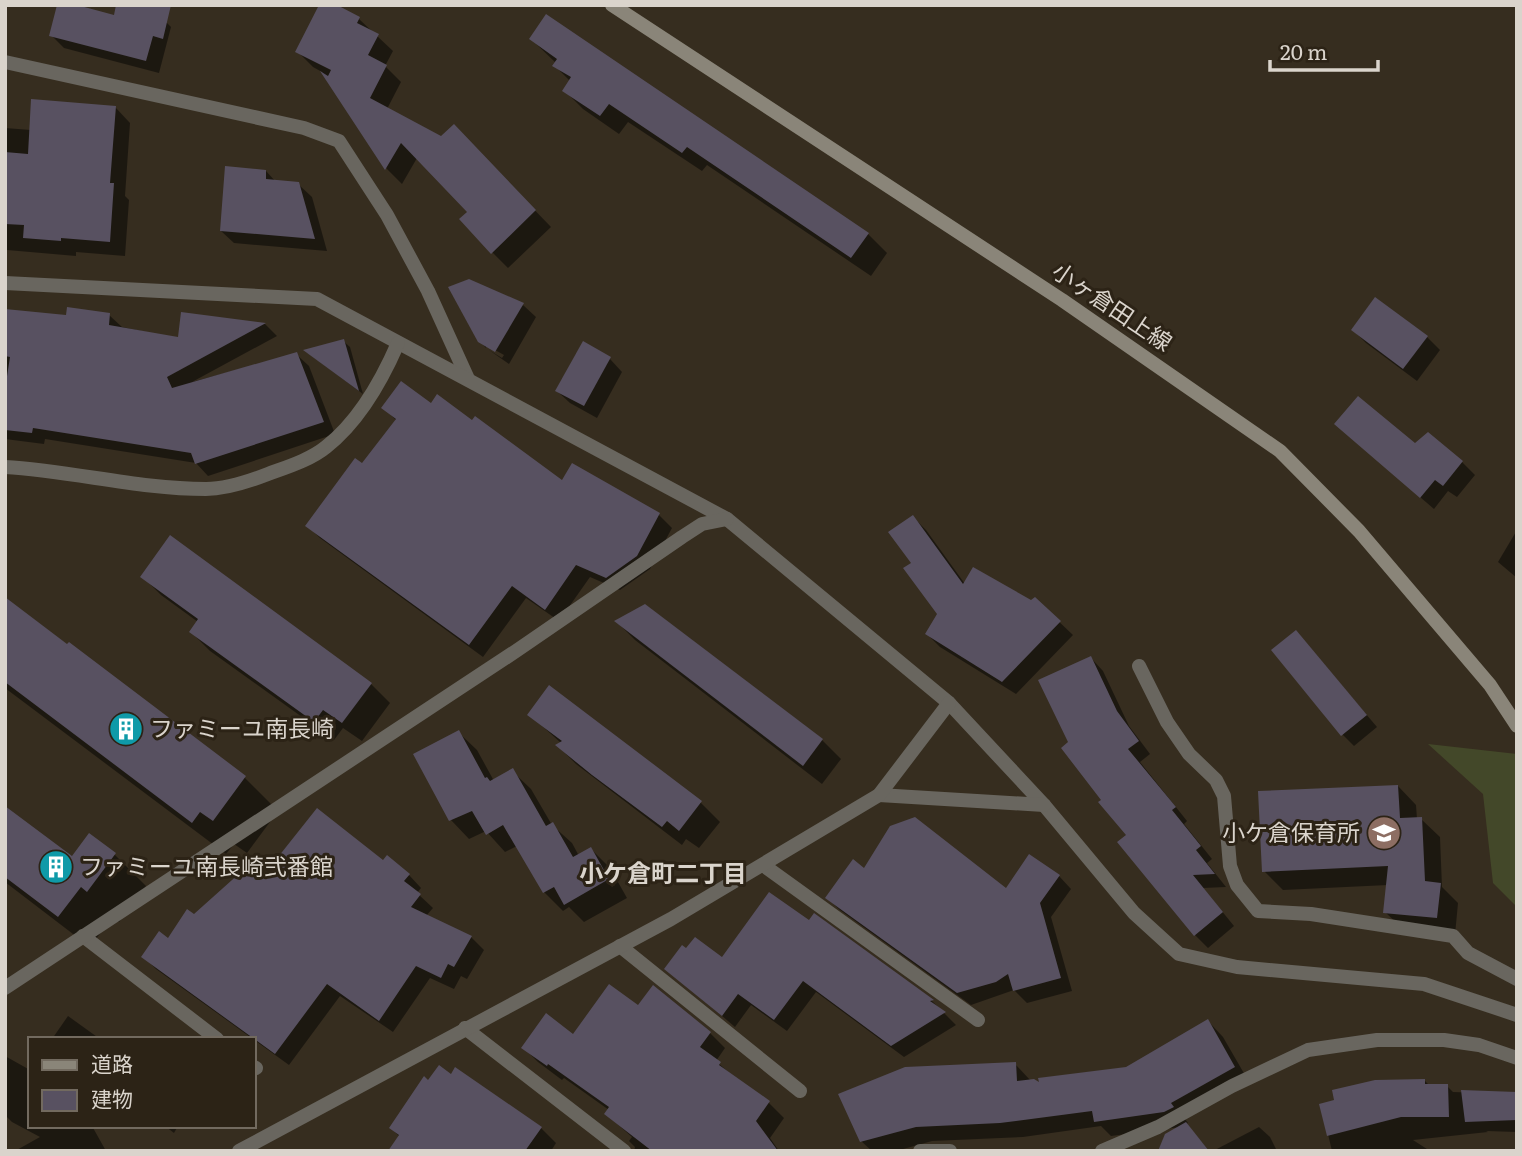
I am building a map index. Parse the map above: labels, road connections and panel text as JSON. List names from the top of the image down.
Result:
{
  "streets": {
    "main road": ["小ヶ倉田上線"]
  },
  "districts": ["小ケ倉町二丁目"],
  "places": {
    "building": ["ファミーユ南長崎", "ファミーユ南長崎弐番館"],
    "school or university": ["小ケ倉保育所"]
  },
  "legend": ["道路", "建物"],
  "scale_bar": "20 m"
}
